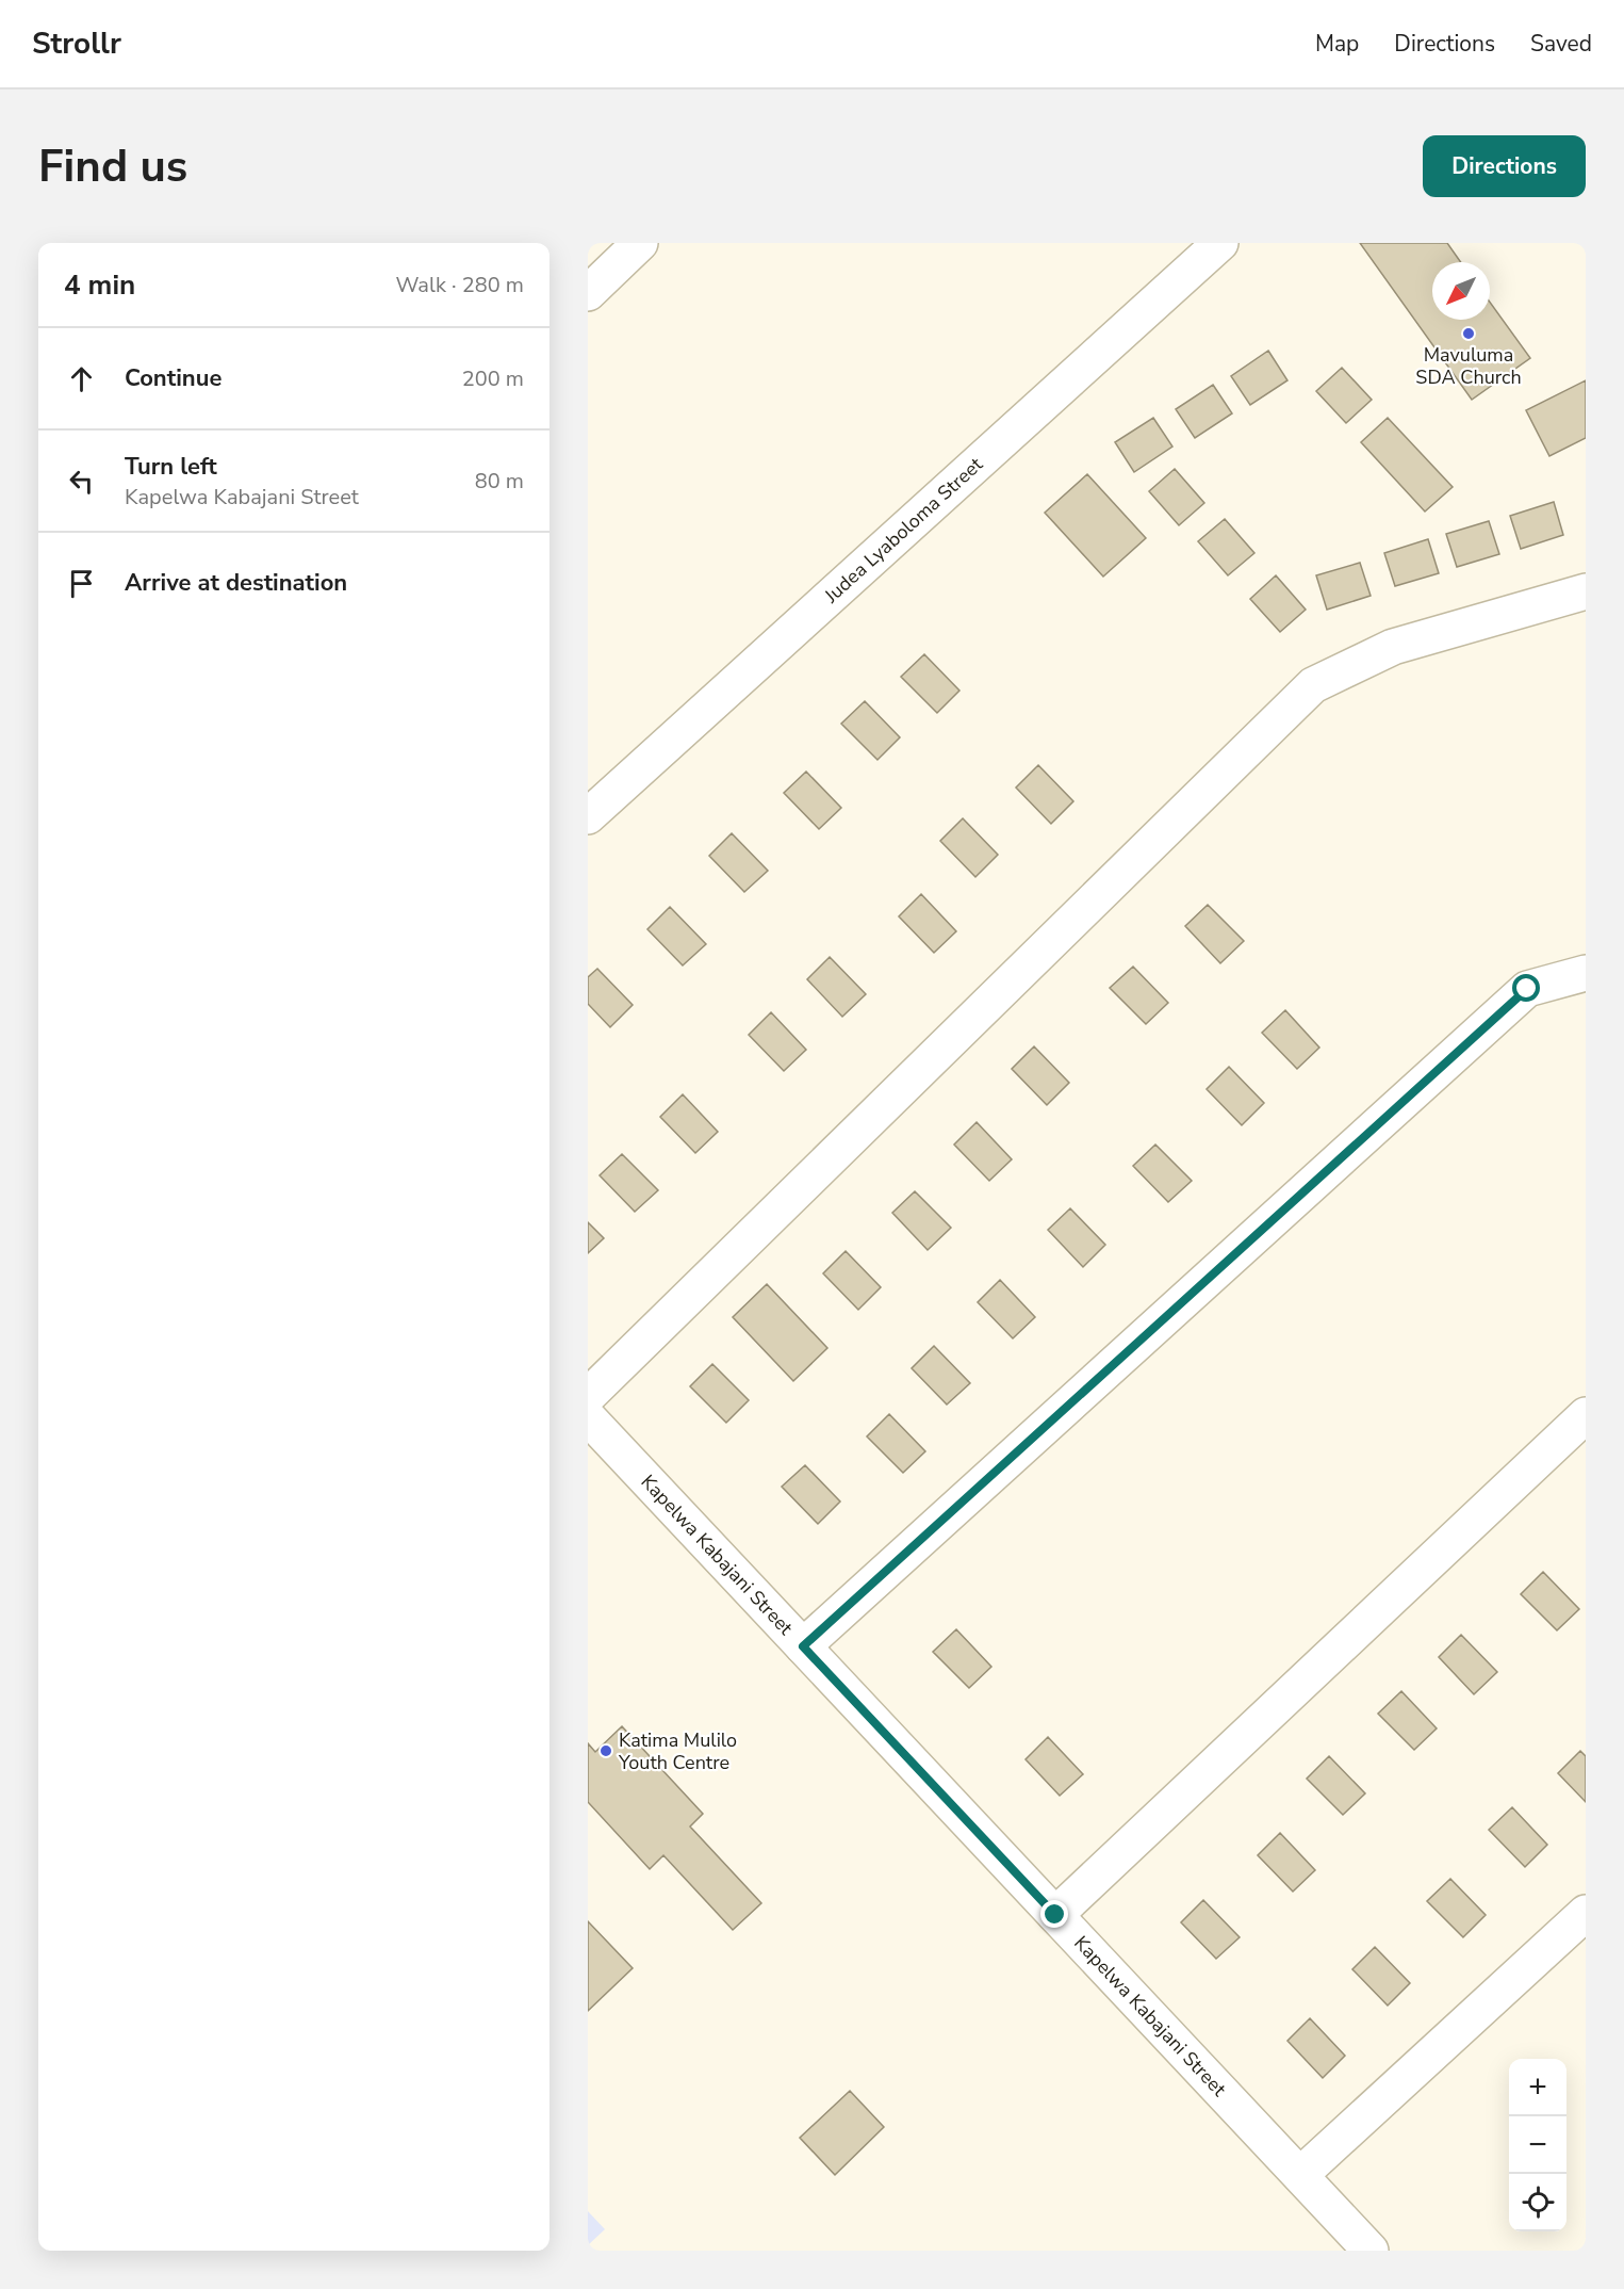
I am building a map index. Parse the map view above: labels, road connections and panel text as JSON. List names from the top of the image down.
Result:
{
  "streets": {
    "street": ["Judea Lyaboloma Street", "Kapelwa Kabajani Street"]
  },
  "places": ["Mavuluma SDA Church", "Katima Mulilo Youth Centre"],
  "north": "bottom left",
  "page": {
    "header": "Strollr",
    "nav": ["Map", "Directions", "Saved"],
    "buttons": "Directions",
    "title": "Find us",
    "heading": ["4 min", "Walk · 280 m"],
    "list": [
      ["Continue", "200 m"],
      ["Turn left", "Kapelwa Kabajani Street", "80 m"],
      "Arrive at destination"
    ],
    "map_buttons": ["+", "−"]
  }
}
